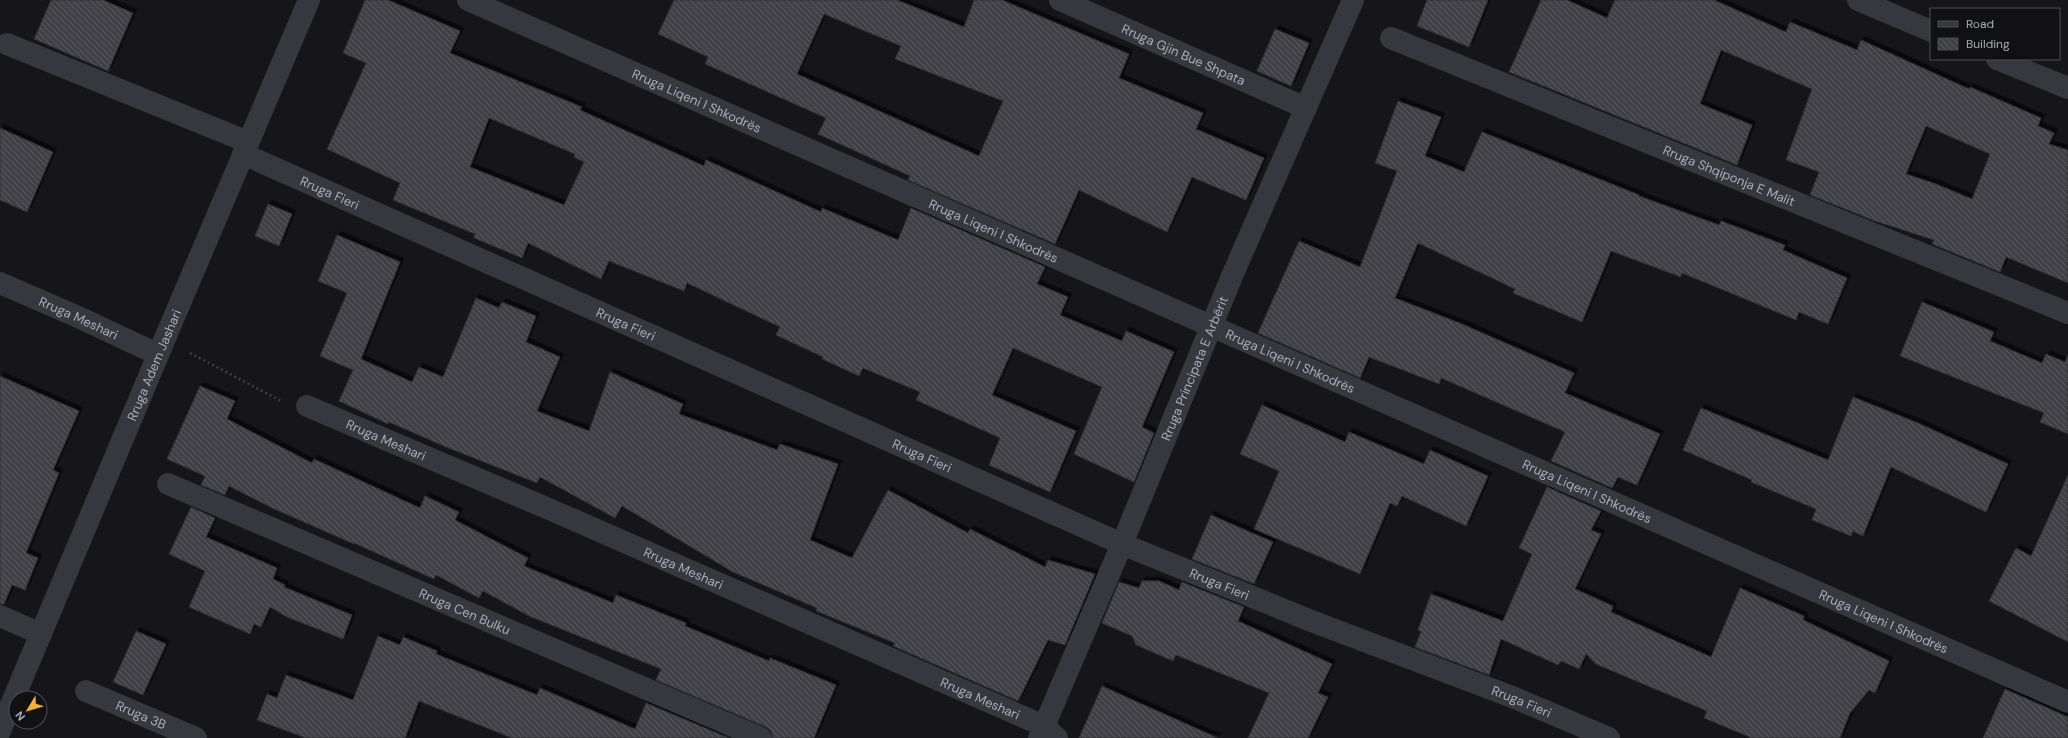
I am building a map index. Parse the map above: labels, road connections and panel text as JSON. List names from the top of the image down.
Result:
{
  "streets": {
    "street": [
      "Rruga Gjin Bue Shpata",
      "Rruga Liqeni I Shkodrës",
      "Rruga Shqiponja E Malit",
      "Rruga Fieri",
      "Rruga Meshari",
      "Rruga Adem Jashari",
      "Rruga Principata E Arbërit",
      "Rruga Cen Bulku",
      "Rruga 3B"
    ]
  },
  "crossings": [
    ["Rruga Gjin Bue Shpata", "Rruga Principata E Arbërit"],
    ["Rruga Liqeni I Shkodrës", "Rruga Principata E Arbërit"],
    ["Rruga Fieri", "Rruga Adem Jashari"],
    ["Rruga Fieri", "Rruga Principata E Arbërit"],
    ["Rruga Meshari", "Rruga Adem Jashari"],
    ["Rruga Meshari", "Rruga Principata E Arbërit"]
  ],
  "legend": ["Road", "Building"],
  "north": "bottom left"
}
